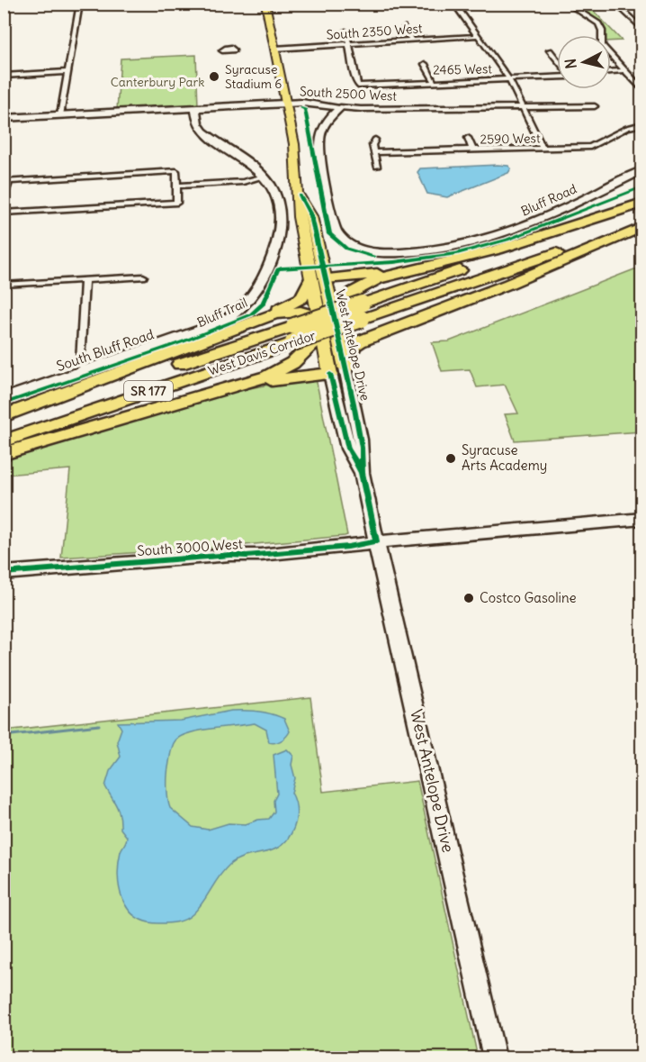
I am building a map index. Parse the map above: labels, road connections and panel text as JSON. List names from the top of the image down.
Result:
{
  "streets": {
    "highway": ["West Davis Corridor", "SR 177"],
    "main road": ["West Antelope Drive"],
    "street": [
      "South 2350 West",
      "2465 West",
      "South 2500 West",
      "2590 West",
      "Bluff Road",
      "South Bluff Road",
      "South 3000 West"
    ],
    "cycle path": ["Bluff Trail"]
  },
  "crossings": [
    ["South 2350 West", "2465 West"],
    ["South 2350 West", "West Antelope Drive"],
    ["South 2500 West", "Bluff Road"],
    ["South 2500 West", "West Antelope Drive"],
    ["West Antelope Drive", "South 3000 West"]
  ],
  "parks": ["Canterbury Park"],
  "places": ["Syracuse Stadium 6", "Syracuse Arts Academy", "Costco Gasoline"],
  "north": "left"
}
